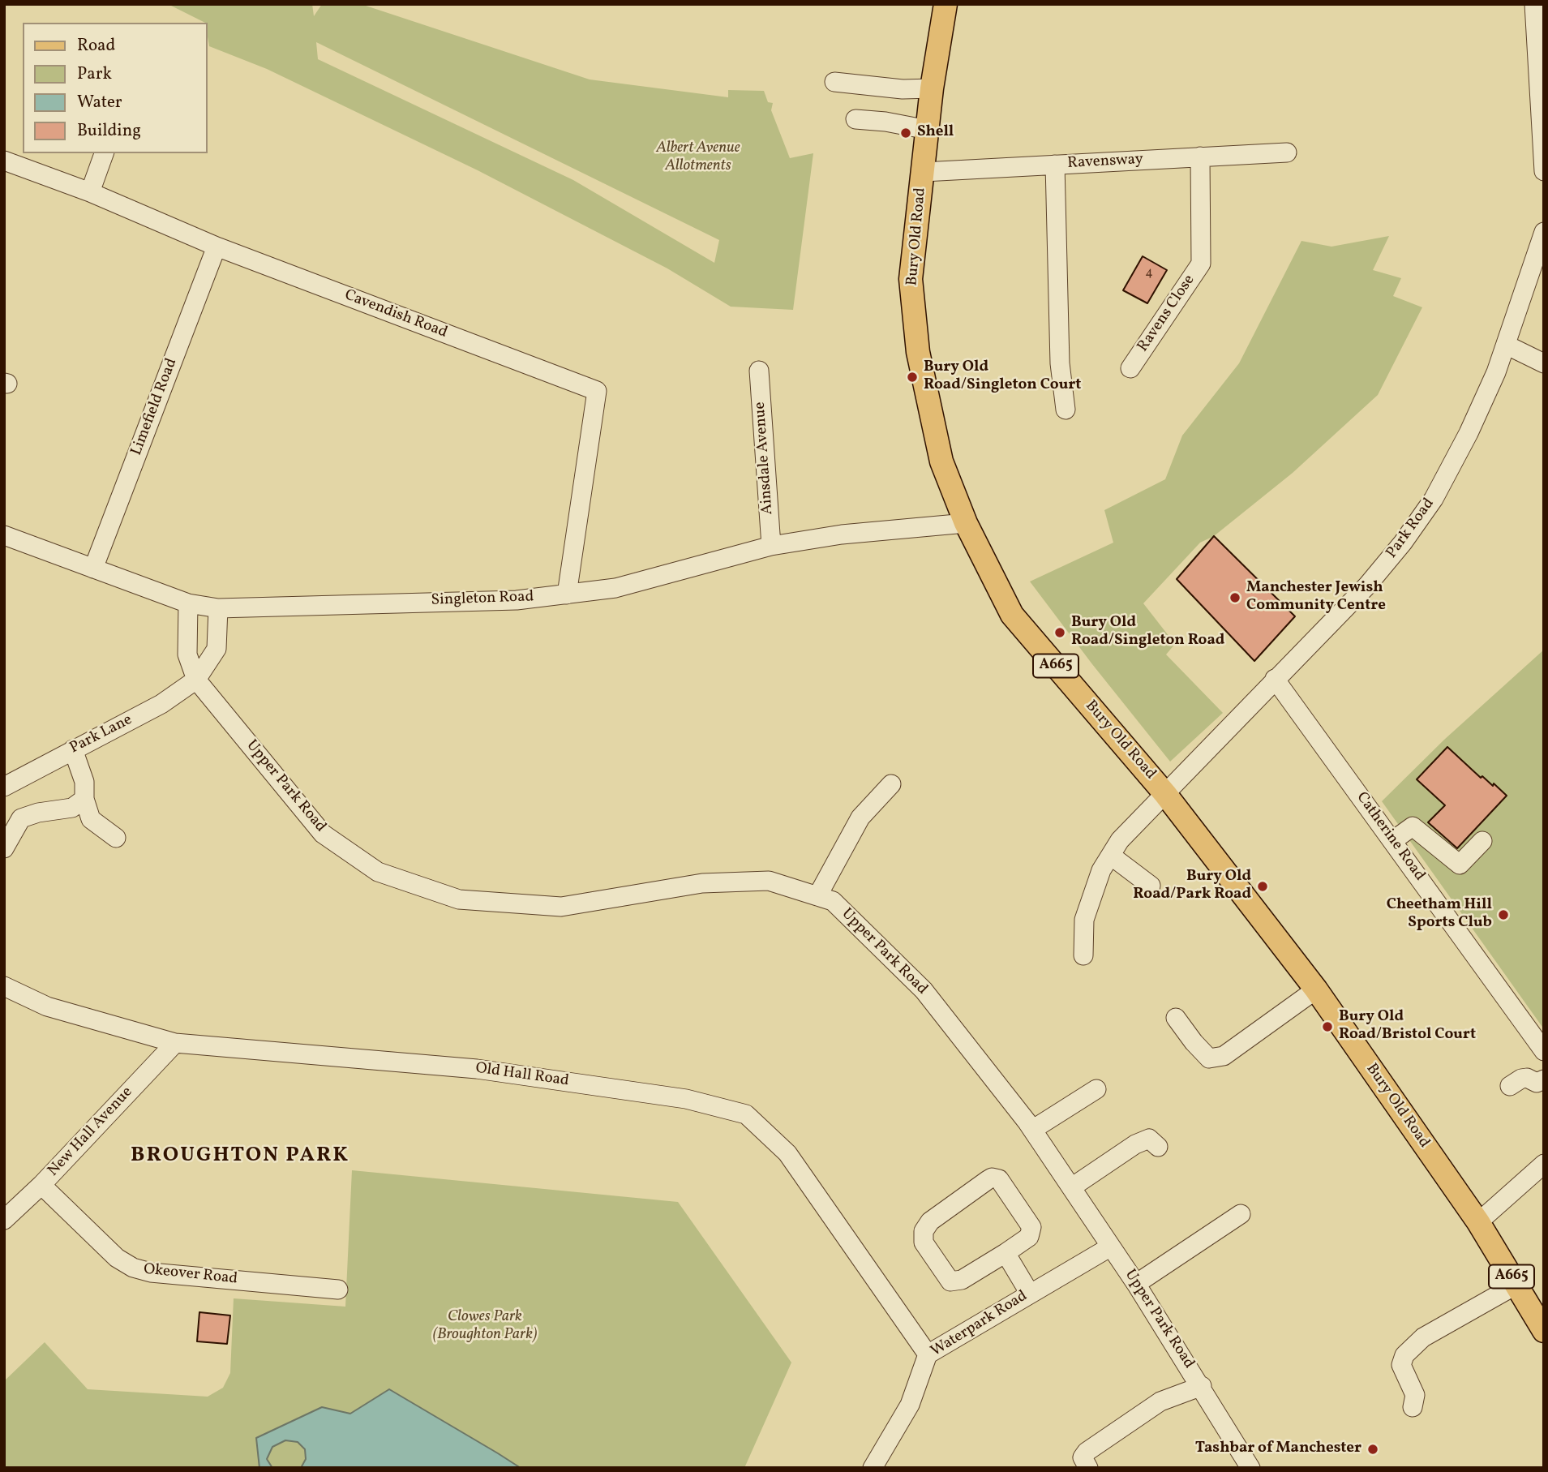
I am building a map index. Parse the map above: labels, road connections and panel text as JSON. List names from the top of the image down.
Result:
{
  "streets": {
    "main road": ["Bury Old Road", "A665"],
    "street": [
      "Ravensway",
      "Ravens Close",
      "Cavendish Road",
      "Limefield Road",
      "Ainsdale Avenue",
      "Park Road",
      "Singleton Road",
      "Park Lane",
      "Upper Park Road",
      "Catherine Road",
      "Old Hall Road",
      "New Hall Avenue",
      "Okeover Road",
      "Waterpark Road"
    ]
  },
  "crossings": [
    ["Ravensway", "Bury Old Road"],
    ["Ravensway", "Ravens Close"],
    ["Bury Old Road", "Park Road"],
    ["Bury Old Road", "Singleton Road"],
    ["Cavendish Road", "Limefield Road"],
    ["Cavendish Road", "Singleton Road"],
    ["Limefield Road", "Singleton Road"],
    ["Ainsdale Avenue", "Singleton Road"],
    ["Park Road", "Catherine Road"],
    ["Singleton Road", "Upper Park Road"],
    ["Park Lane", "Upper Park Road"],
    ["Upper Park Road", "Waterpark Road"],
    ["Old Hall Road", "New Hall Avenue"],
    ["Old Hall Road", "Waterpark Road"],
    ["New Hall Avenue", "Okeover Road"]
  ],
  "districts": ["BROUGHTON PARK"],
  "parks": ["Albert Avenue Allotments", "Clowes Park (Broughton Park)"],
  "places": [
    "Shell",
    "Bury Old Road/Singleton Court",
    "Manchester Jewish Community Centre",
    "Bury Old Road/Singleton Road",
    "Bury Old Road/Park Road",
    "Cheetham Hill Sports Club",
    "Bury Old Road/Bristol Court",
    "Tashbar of Manchester"
  ],
  "house_numbers": ["4"],
  "legend": [
    "Road",
    "Park",
    "Water",
    "Building"
  ]
}
